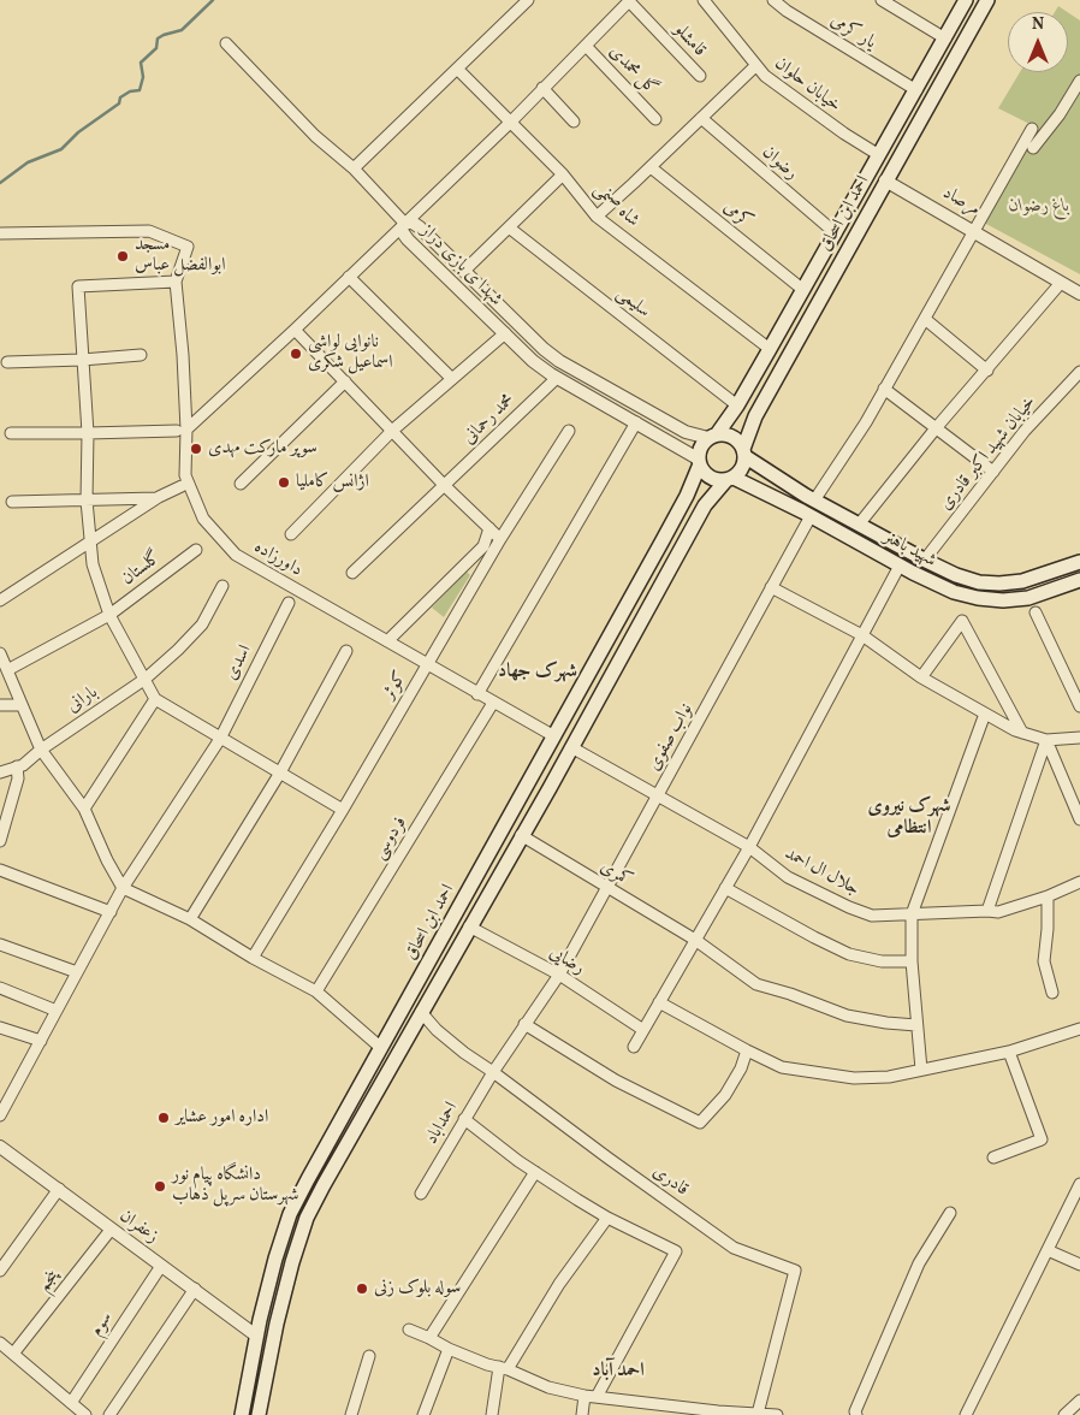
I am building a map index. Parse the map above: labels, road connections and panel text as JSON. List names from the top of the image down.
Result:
{
  "streets": {
    "main road": ["احمد ابن اسحاق", "شهید باهنر"],
    "street": [
      "یار کرمی",
      "قامشلو",
      "گل محمدی",
      "خیابان حلوان",
      "رضوان",
      "مرصاد",
      "شاه صنمی",
      "کرمی",
      "شهدا ی بازی دراز",
      "سلیمی",
      "محمد رحمانی",
      "خیابان شهید اکبر قادری",
      "داورزاده",
      "گلستان",
      "اسدی",
      "کوثر",
      "بارانی",
      "نواب صفوی",
      "فردوسی",
      "جلال ال احمد",
      "کمری",
      "رضایی",
      "احمداباد",
      "قادری",
      "زعفران",
      "پنجم",
      "سوم"
    ]
  },
  "crossings": [
    ["یار کرمی", "احمد ابن اسحاق"],
    ["خیابان حلوان", "احمد ابن اسحاق"],
    ["رضوان", "احمد ابن اسحاق"],
    ["مرصاد", "احمد ابن اسحاق"],
    ["شاه صنمی", "احمد ابن اسحاق"],
    ["احمد ابن اسحاق", "کرمی"],
    ["احمد ابن اسحاق", "شهدا ی بازی دراز"],
    ["احمد ابن اسحاق", "سلیمی"],
    ["احمد ابن اسحاق", "شهید باهنر"],
    ["احمد ابن اسحاق", "داورزاده"],
    ["احمد ابن اسحاق", "جلال ال احمد"],
    ["احمد ابن اسحاق", "کمری"],
    ["احمد ابن اسحاق", "رضایی"],
    ["احمد ابن اسحاق", "قادری"],
    ["احمد ابن اسحاق", "زعفران"],
    ["شهدا ی بازی دراز", "محمد رحمانی"],
    ["شهدا ی بازی دراز", "شهید باهنر"],
    ["خیابان شهید اکبر قادری", "شهید باهنر"],
    ["شهید باهنر", "نواب صفوی"],
    ["داورزاده", "کوثر"],
    ["داورزاده", "فردوسی"],
    ["نواب صفوی", "جلال ال احمد"],
    ["نواب صفوی", "کمری"],
    ["نواب صفوی", "رضایی"],
    ["نواب صفوی", "احمداباد"],
    ["احمداباد", "قادری"],
    ["زعفران", "پنجم"],
    ["زعفران", "سوم"]
  ],
  "districts": ["شهرک جهاد", "شهرک نیروی انتظامی", "احمد آباد"],
  "parks": ["باغ رضوان"],
  "places": [
    "مسجد ابوالفضل عباس",
    "نانوایی لواشی اسماعیل شکری",
    "سوپر مارکت مهدی",
    "اژانس کاملیا",
    "اداره امور عشایر",
    "دانشگاه پیام نور شهرستان سرپل ذهاب",
    "سوله بلوک زنی"
  ],
  "north": "top"
}
